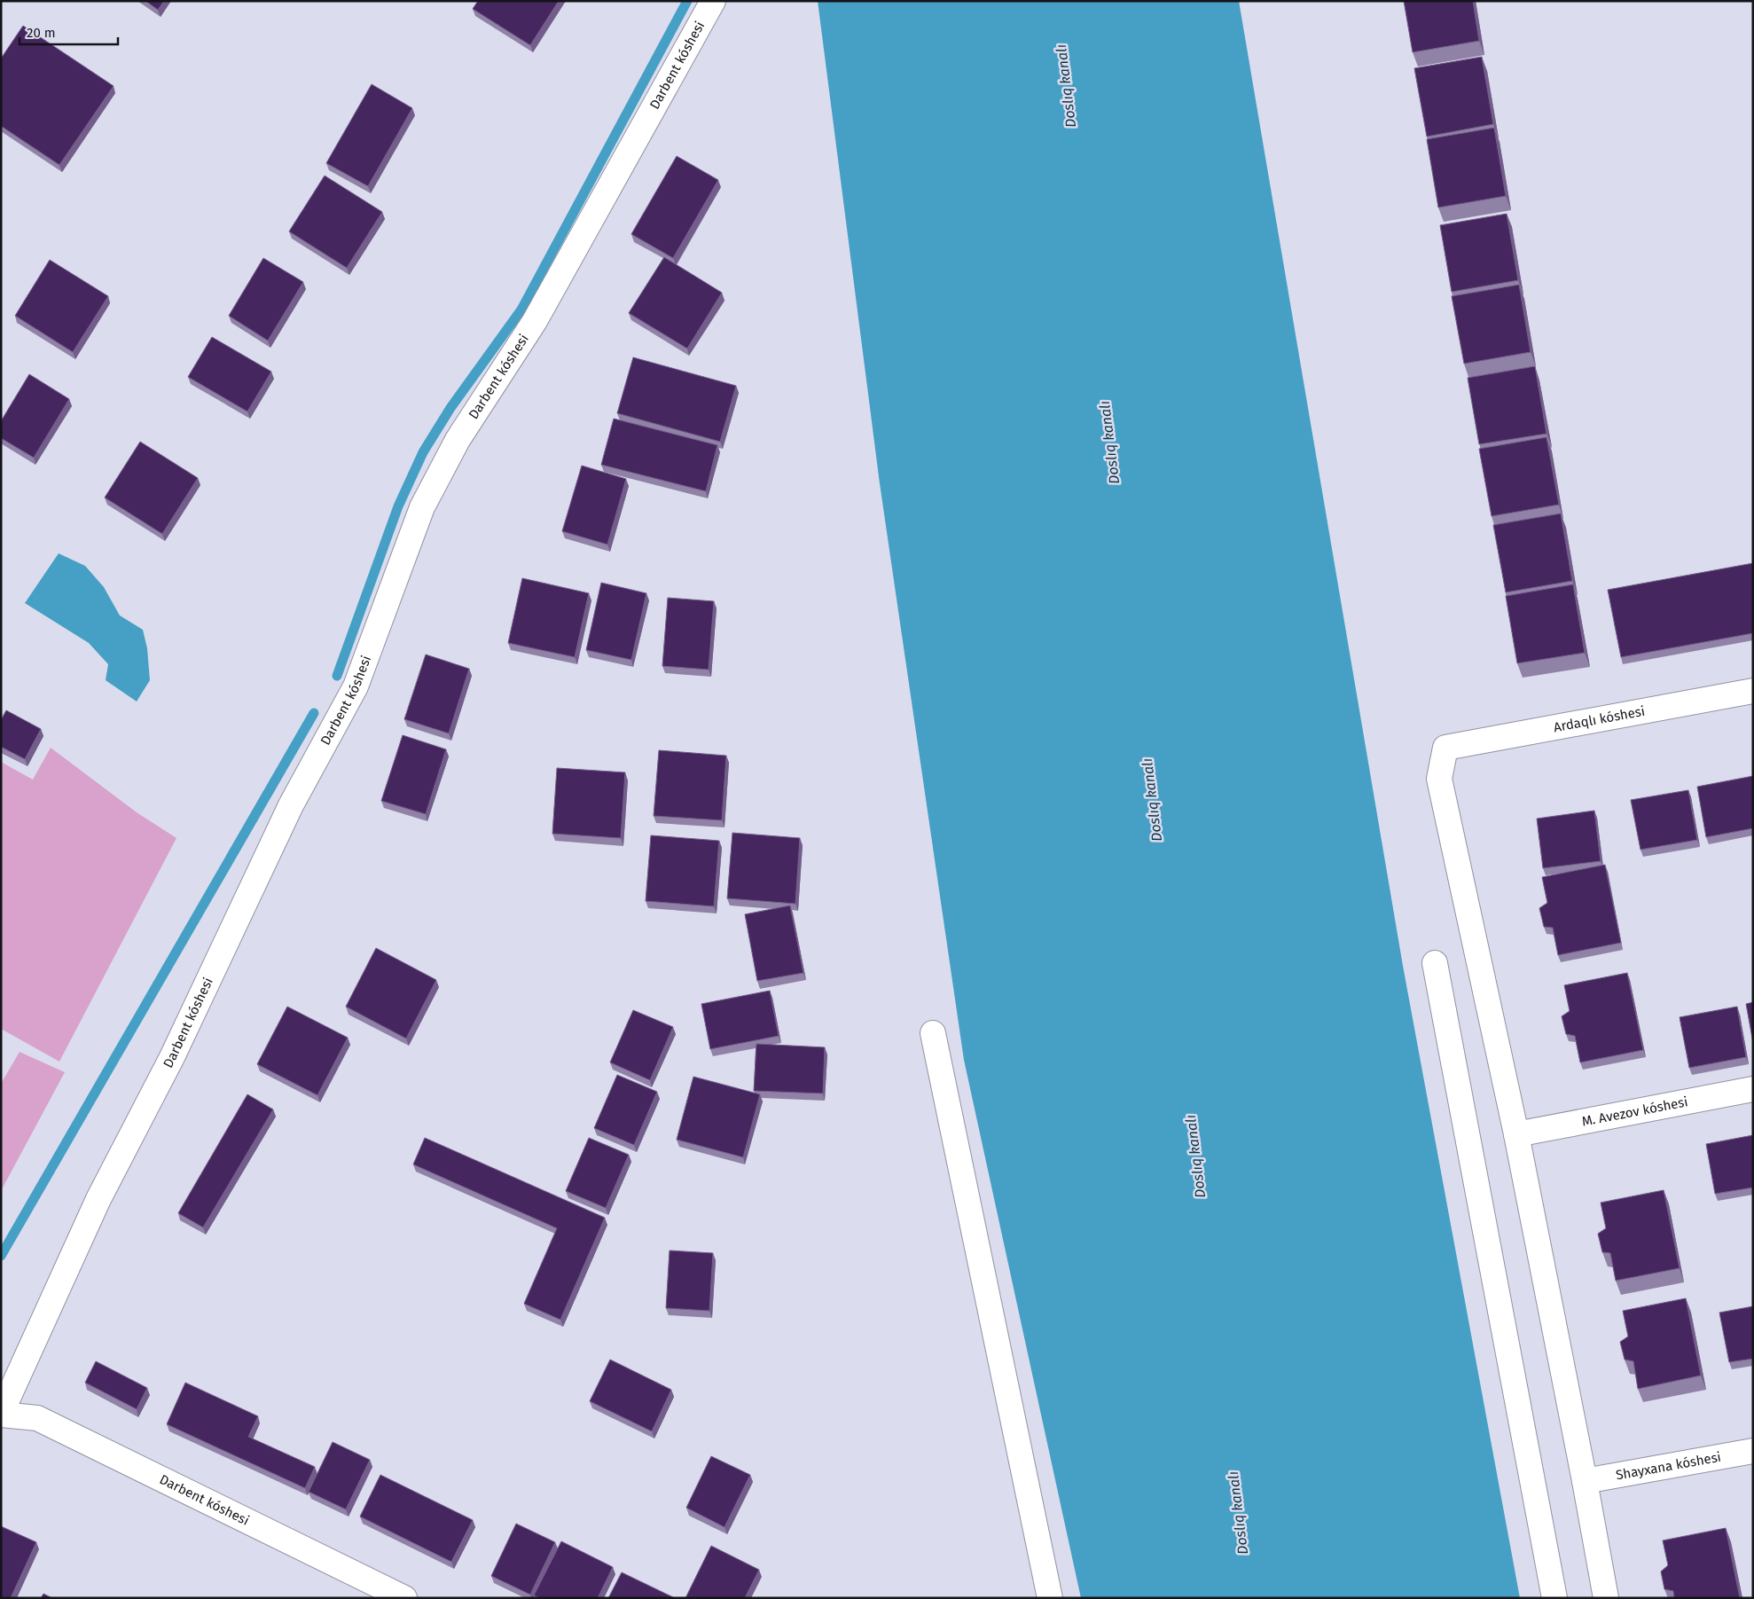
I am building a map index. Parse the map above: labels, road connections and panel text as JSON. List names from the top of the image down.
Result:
{
  "streets": {
    "street": [
      "Darbent kóshesi",
      "Ardaqlı kóshesi",
      "M. Avezov kóshesi",
      "Shayxana kóshesi"
    ]
  },
  "crossings": [
    ["Ardaqlı kóshesi", "M. Avezov kóshesi"]
  ],
  "water": ["Doslıq kanalı"],
  "scale_bar": "20 m"
}
